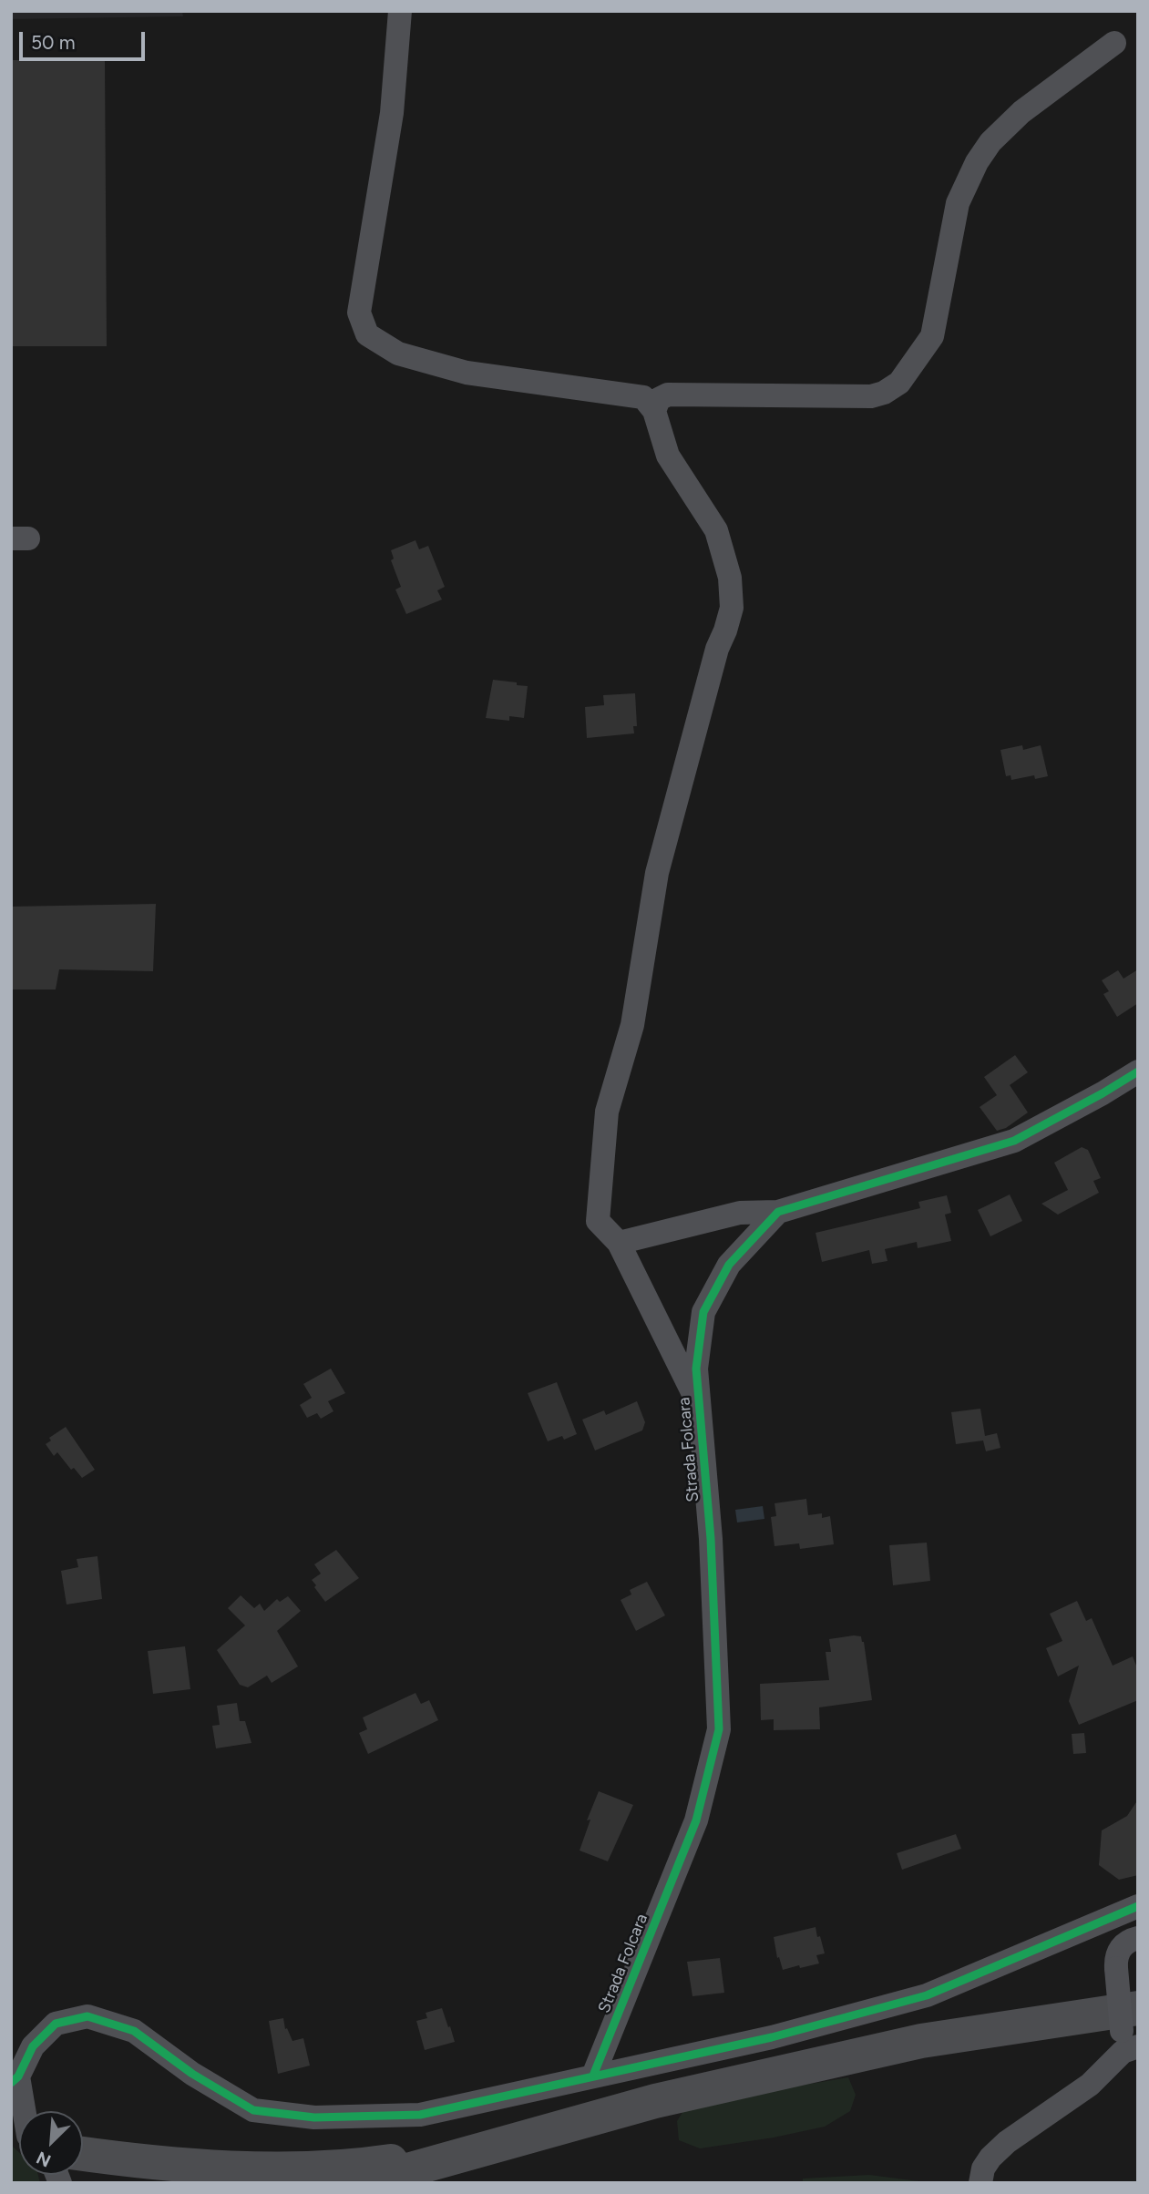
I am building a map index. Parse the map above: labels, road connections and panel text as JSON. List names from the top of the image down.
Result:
{
  "streets": {
    "street": ["Strada Folcara"]
  },
  "scale_bar": "50 m",
  "north": "bottom left"
}
